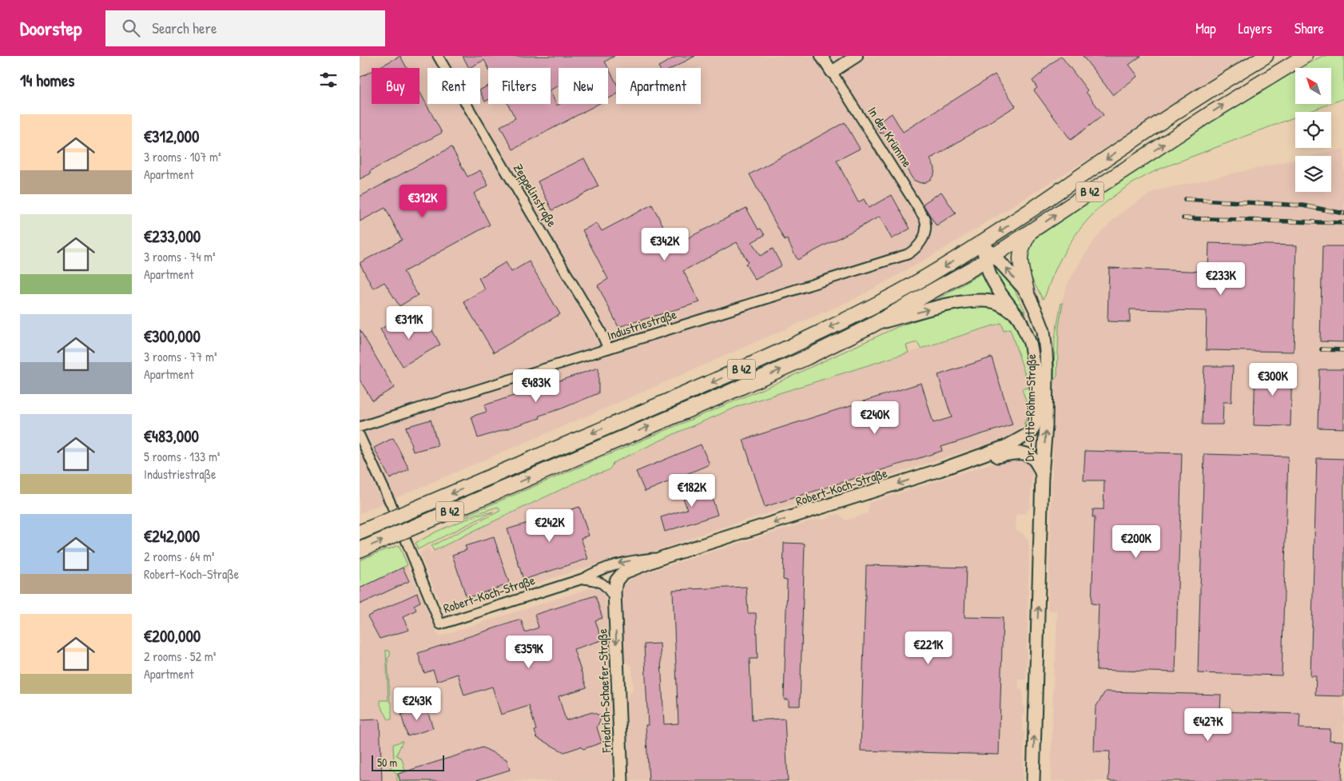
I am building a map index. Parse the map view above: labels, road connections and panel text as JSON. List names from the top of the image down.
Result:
{
  "streets": {
    "main road": [
      "B 42",
      "Dr.-Otto-Röhm-Straße",
      "Robert-Koch-Straße",
      "Friedrich-Schaefer-Straße"
    ],
    "street": ["In der Krümme", "Zeppelinstraße", "Industriestraße"]
  },
  "crossings": [
    ["In der Krümme", "Industriestraße"],
    ["B 42", "Dr.-Otto-Röhm-Straße"],
    ["Zeppelinstraße", "Industriestraße"],
    ["Dr.-Otto-Röhm-Straße", "Robert-Koch-Straße"],
    ["Robert-Koch-Straße", "Friedrich-Schaefer-Straße"]
  ],
  "one_way": ["Robert-Koch-Straße", "Friedrich-Schaefer-Straße"],
  "scale_bar": "50 m",
  "north": "top left",
  "page": {
    "header": "Doorstep",
    "search": "Search here",
    "nav": ["Map", "Layers", "Share"],
    "heading": "14 homes",
    "chip": [
      "Buy",
      "Rent",
      "Filters",
      "New",
      "Apartment"
    ],
    "list": [
      {
        "name": "€312,000",
        "note": "3 rooms · 107 m² · Apartment"
      },
      {
        "name": "€233,000",
        "note": "3 rooms · 74 m² · Apartment"
      },
      {
        "name": "€300,000",
        "note": "3 rooms · 77 m² · Apartment"
      },
      {
        "name": "€483,000",
        "note": "5 rooms · 133 m² · Industriestraße"
      },
      {
        "name": "€242,000",
        "note": "2 rooms · 64 m² · Robert-Koch-Straße"
      },
      {
        "name": "€200,000",
        "note": "2 rooms · 52 m² · Apartment"
      }
    ],
    "price": [
      "€312K",
      "€342K",
      "€233K",
      "€311K",
      "€300K",
      "€483K",
      "€240K",
      "€182K",
      "€242K",
      "€200K",
      "€221K",
      "€359K",
      "€243K",
      "€427K"
    ],
    "scale": "50 m"
  }
}
